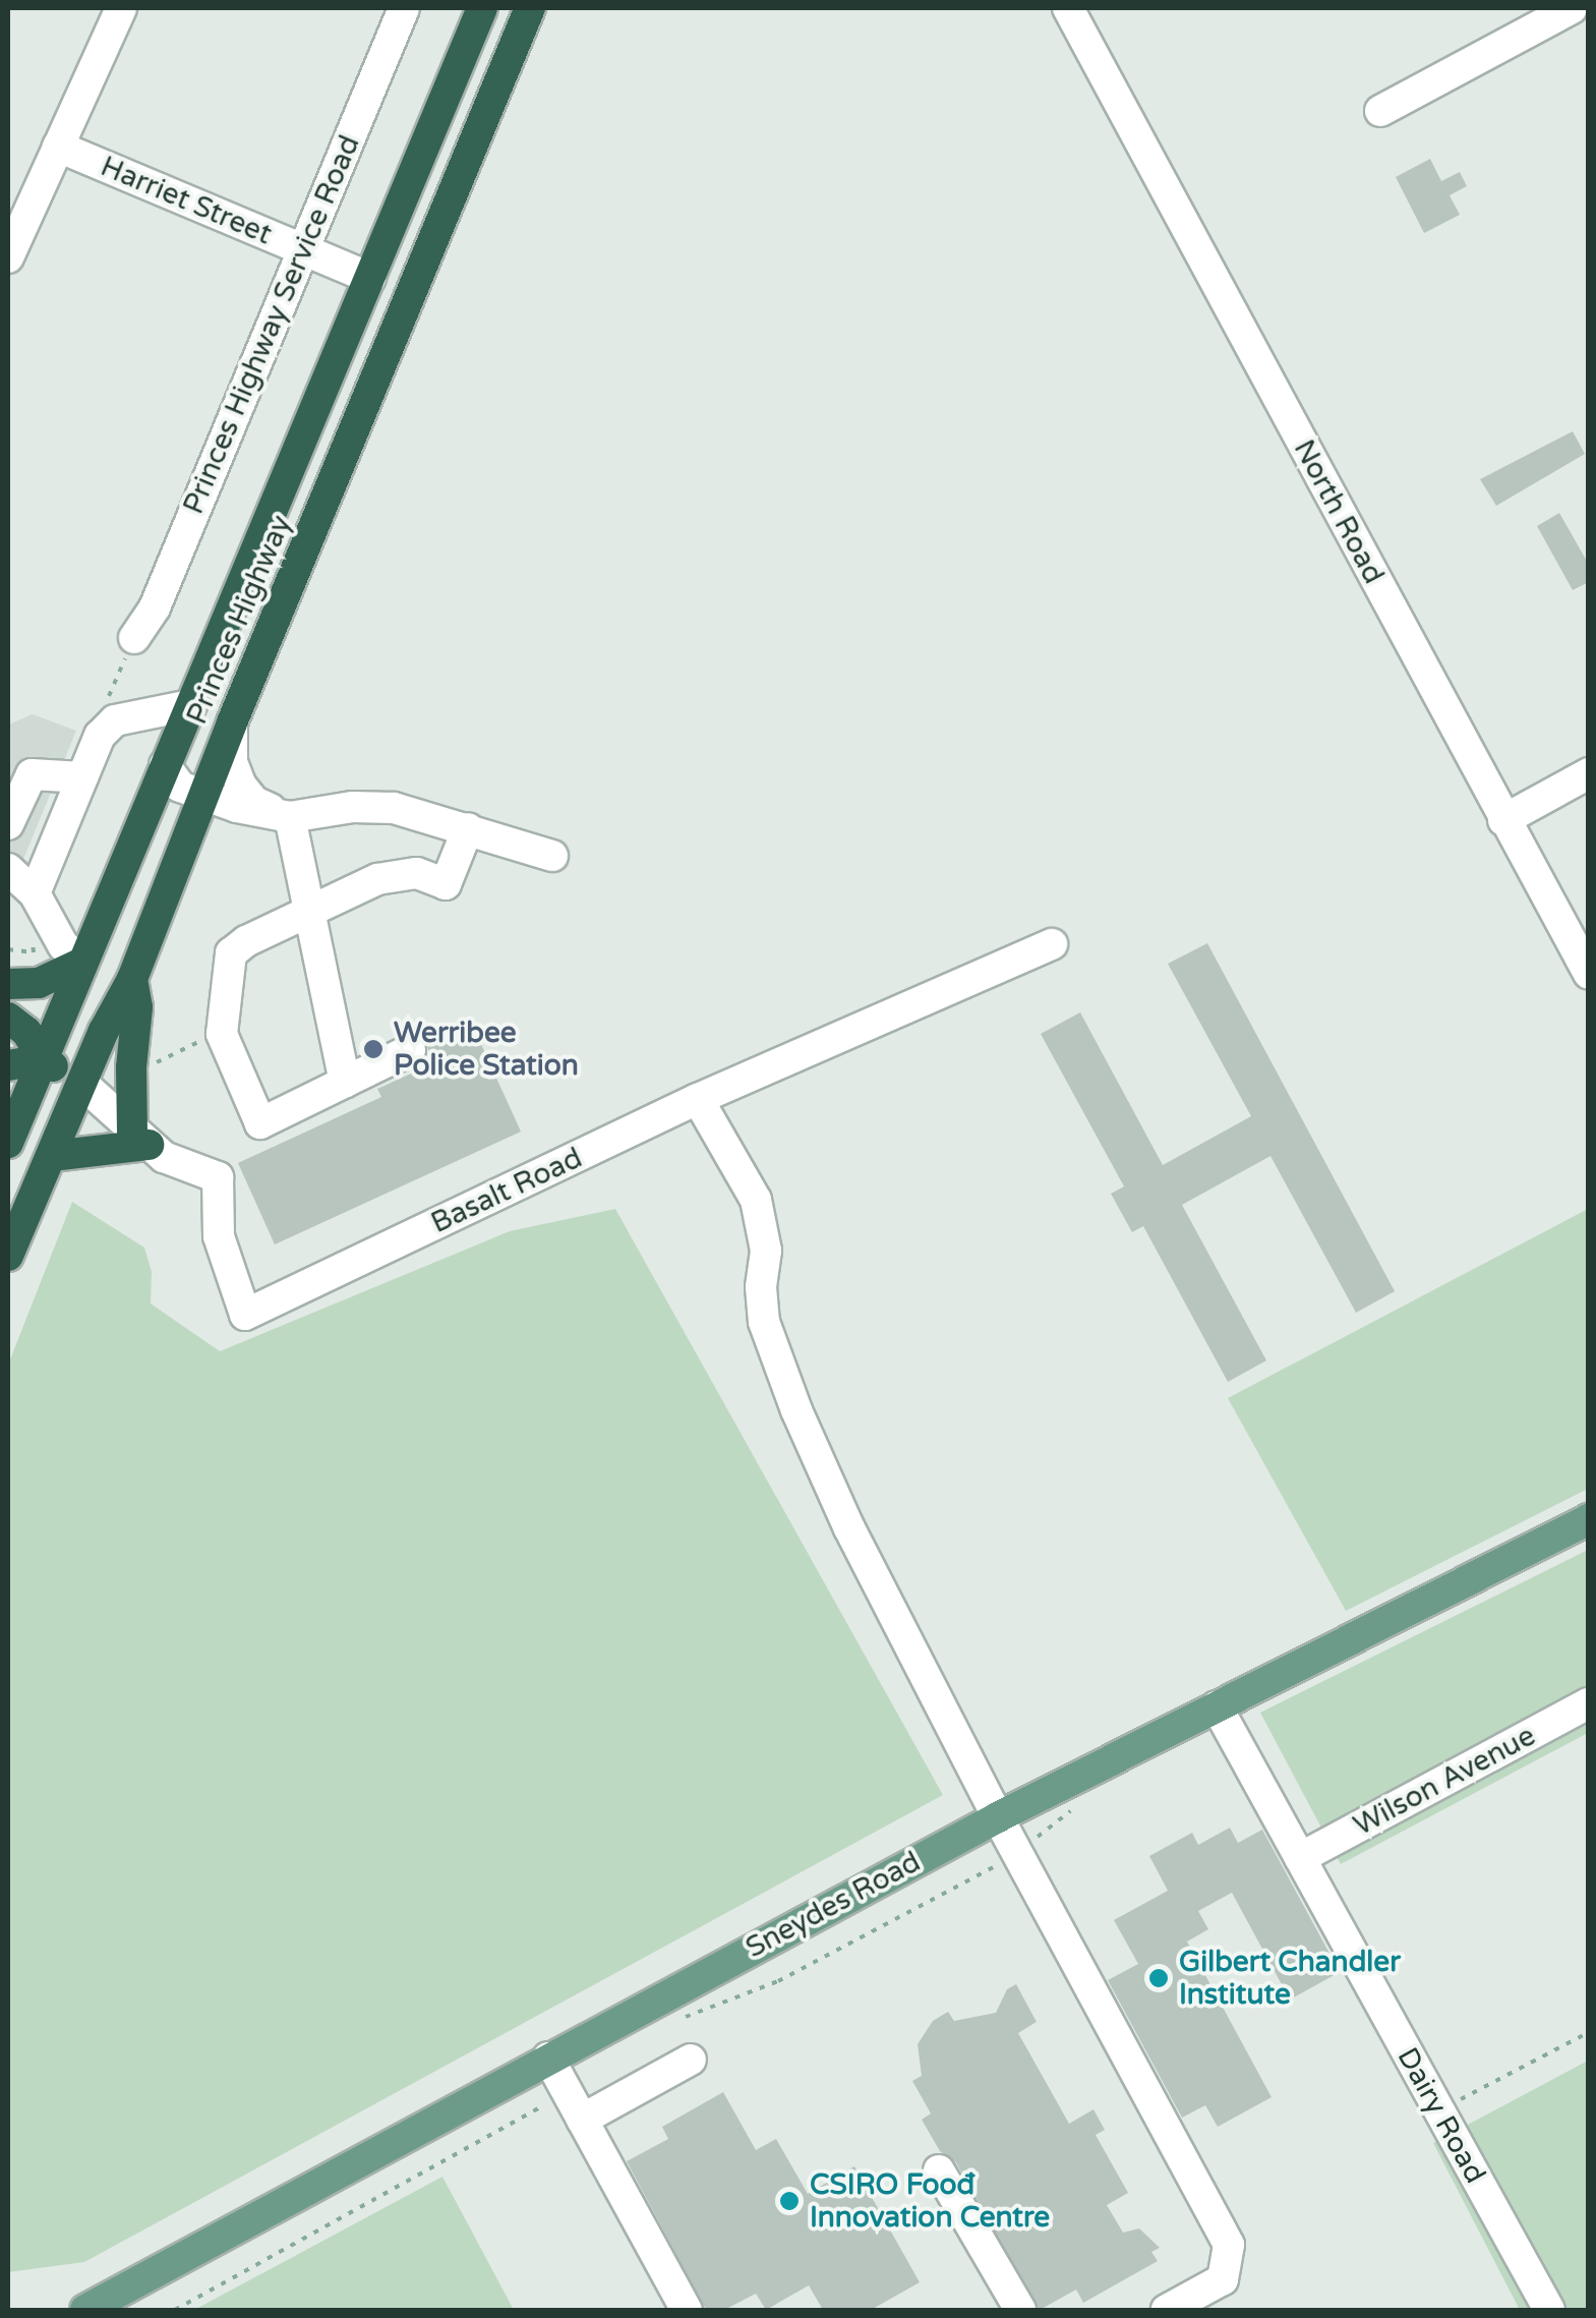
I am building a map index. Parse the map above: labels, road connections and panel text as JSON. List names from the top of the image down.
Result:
{
  "streets": {
    "highway": ["Princes Highway"],
    "main road": ["Sneydes Road"],
    "street": [
      "Harriet Street",
      "Princes Highway Service Road",
      "North Road",
      "Basalt Road",
      "Wilson Avenue",
      "Dairy Road"
    ]
  },
  "crossings": [
    ["Harriet Street", "Princes Highway Service Road"],
    ["Harriet Street", "Princes Highway"],
    ["Princes Highway", "Basalt Road"],
    ["Wilson Avenue", "Dairy Road"],
    ["Sneydes Road", "Dairy Road"]
  ],
  "places": ["Werribee Police Station", "Gilbert Chandler Institute", "CSIRO Foođ Innovation Centre"]
}
